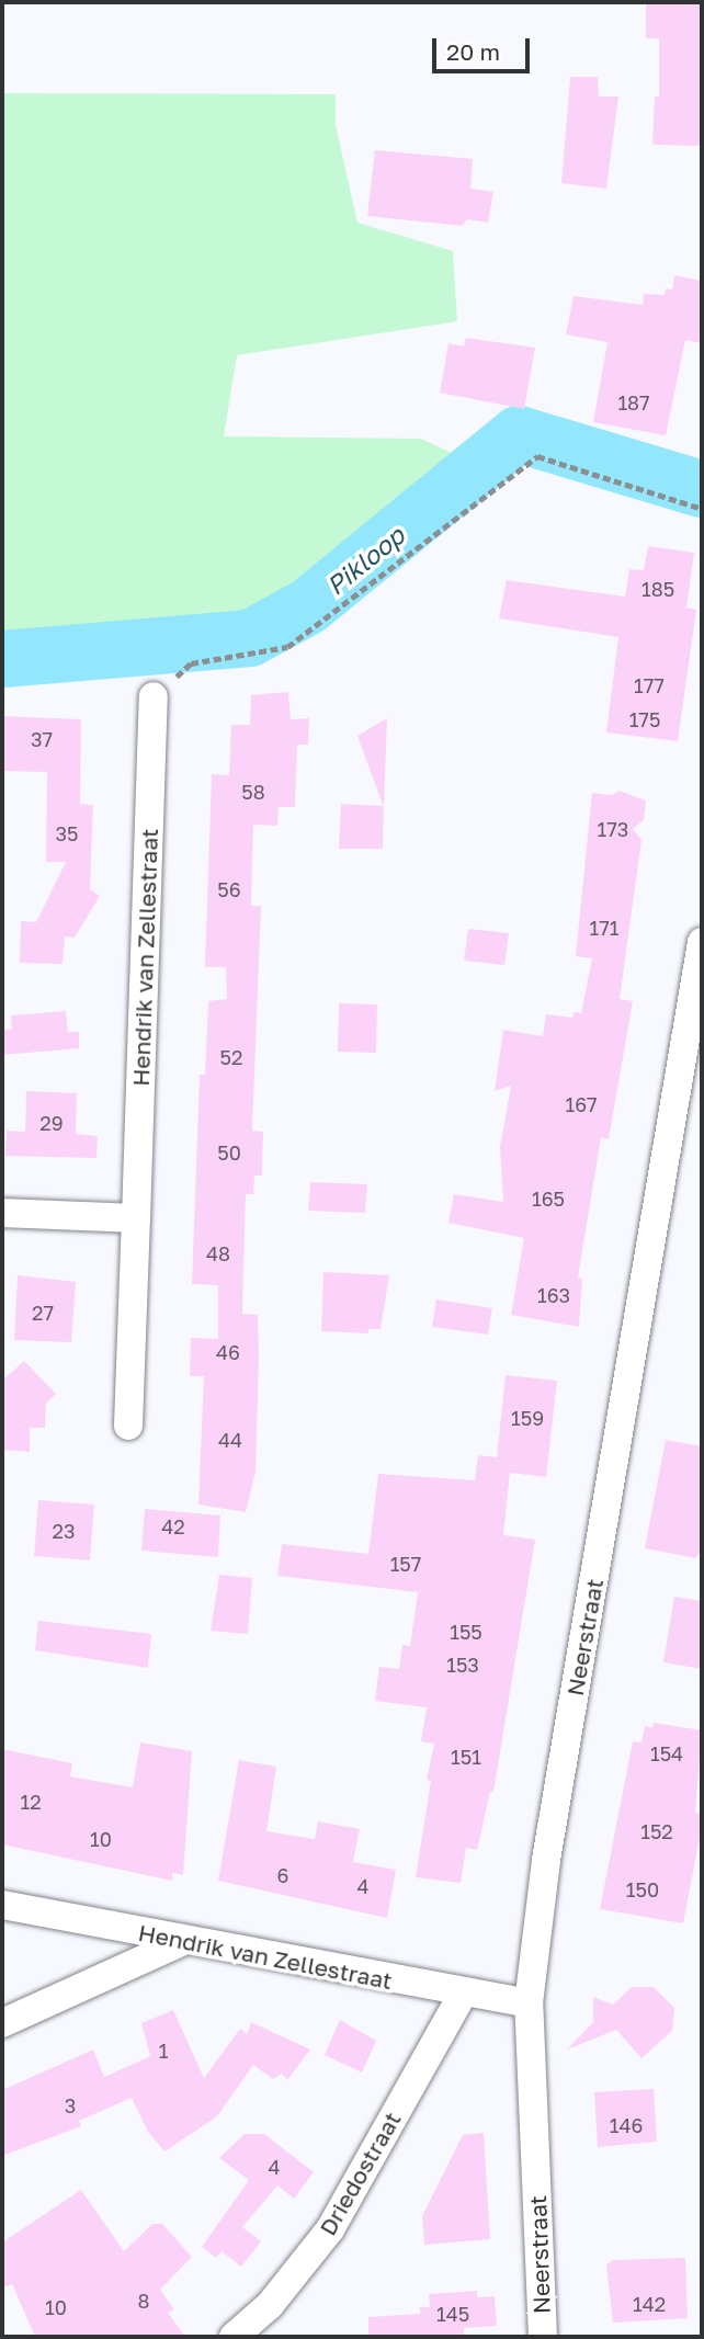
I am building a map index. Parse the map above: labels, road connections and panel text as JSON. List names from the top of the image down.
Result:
{
  "streets": {
    "street": ["Hendrik van Zellestraat", "Neerstraat", "Driedostraat"]
  },
  "crossings": [
    ["Hendrik van Zellestraat", "Neerstraat"],
    ["Hendrik van Zellestraat", "Driedostraat"]
  ],
  "water": ["Pikloop"],
  "house_numbers": [
    "187",
    "185",
    "177",
    "175",
    "37",
    "58",
    "173",
    "35",
    "56",
    "171",
    "52",
    "167",
    "29",
    "50",
    "165",
    "48",
    "163",
    "27",
    "46",
    "159",
    "44",
    "42",
    "23",
    "157",
    "155",
    "153",
    "154",
    "151",
    "12",
    "152",
    "10",
    "6",
    "4",
    "150",
    "1",
    "3",
    "146",
    "4",
    "8",
    "142",
    "10",
    "145"
  ],
  "scale_bar": "20 m"
}
